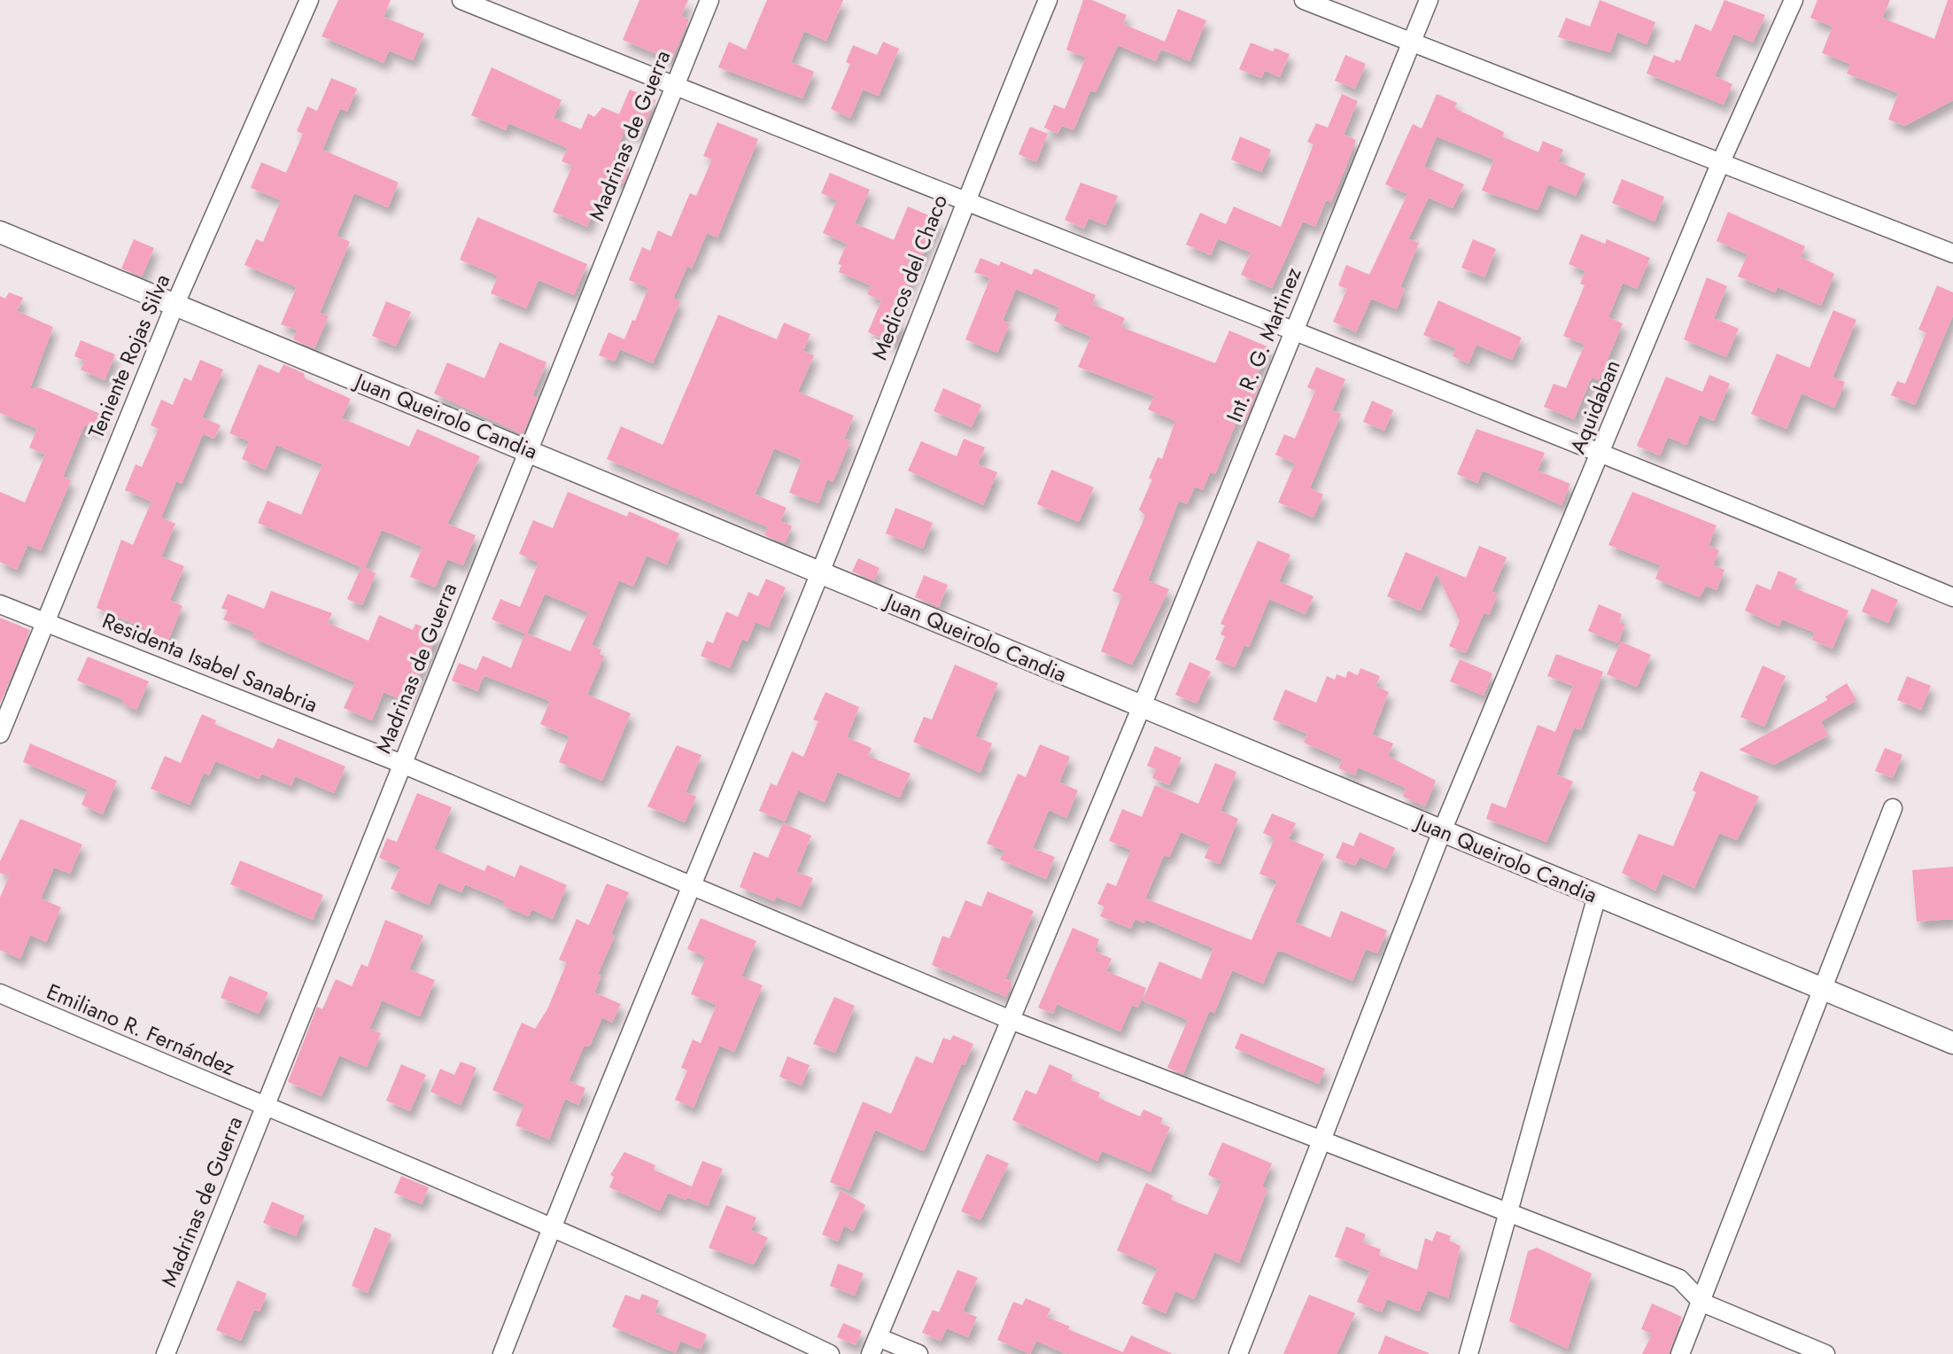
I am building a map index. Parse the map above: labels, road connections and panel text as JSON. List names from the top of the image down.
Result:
{
  "streets": {
    "street": [
      "Madrinas de Guerra",
      "Medicos del Chaco",
      "Int. R. G. Martinez",
      "Teniente Rojas Silva",
      "Aquidaban",
      "Juan Queirolo Candia",
      "Residenta Isabel Sanabria",
      "Emiliano R. Fernández"
    ]
  },
  "crossings": [
    ["Madrinas de Guerra", "Juan Queirolo Candia"],
    ["Madrinas de Guerra", "Residenta Isabel Sanabria"],
    ["Madrinas de Guerra", "Emiliano R. Fernández"],
    ["Medicos del Chaco", "Juan Queirolo Candia"],
    ["Medicos del Chaco", "Residenta Isabel Sanabria"],
    ["Medicos del Chaco", "Emiliano R. Fernández"],
    ["Int. R. G. Martinez", "Juan Queirolo Candia"],
    ["Int. R. G. Martinez", "Residenta Isabel Sanabria"],
    ["Teniente Rojas Silva", "Juan Queirolo Candia"],
    ["Teniente Rojas Silva", "Residenta Isabel Sanabria"],
    ["Aquidaban", "Juan Queirolo Candia"],
    ["Aquidaban", "Residenta Isabel Sanabria"]
  ]
}
